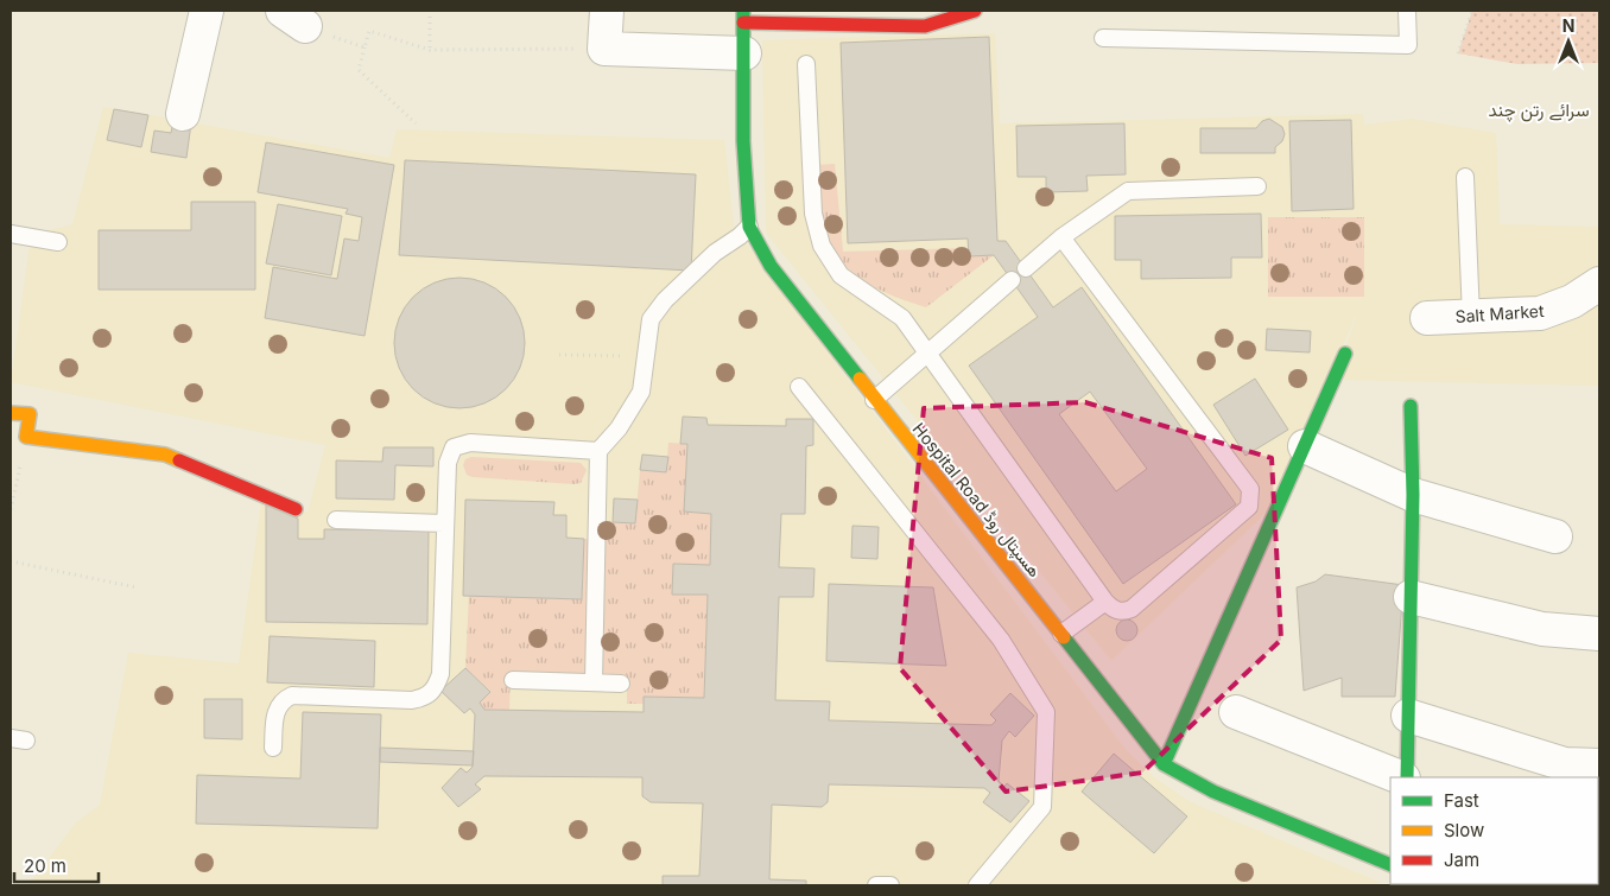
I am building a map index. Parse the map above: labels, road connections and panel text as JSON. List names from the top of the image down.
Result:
{
  "streets": {
    "street": ["Salt Market", "Hospital Road ھسپتال روڈ"]
  },
  "districts": ["سرائے رتن چند"],
  "legend": ["Fast", "Slow", "Jam"],
  "scale_bar": "20 m",
  "north": "top"
}
